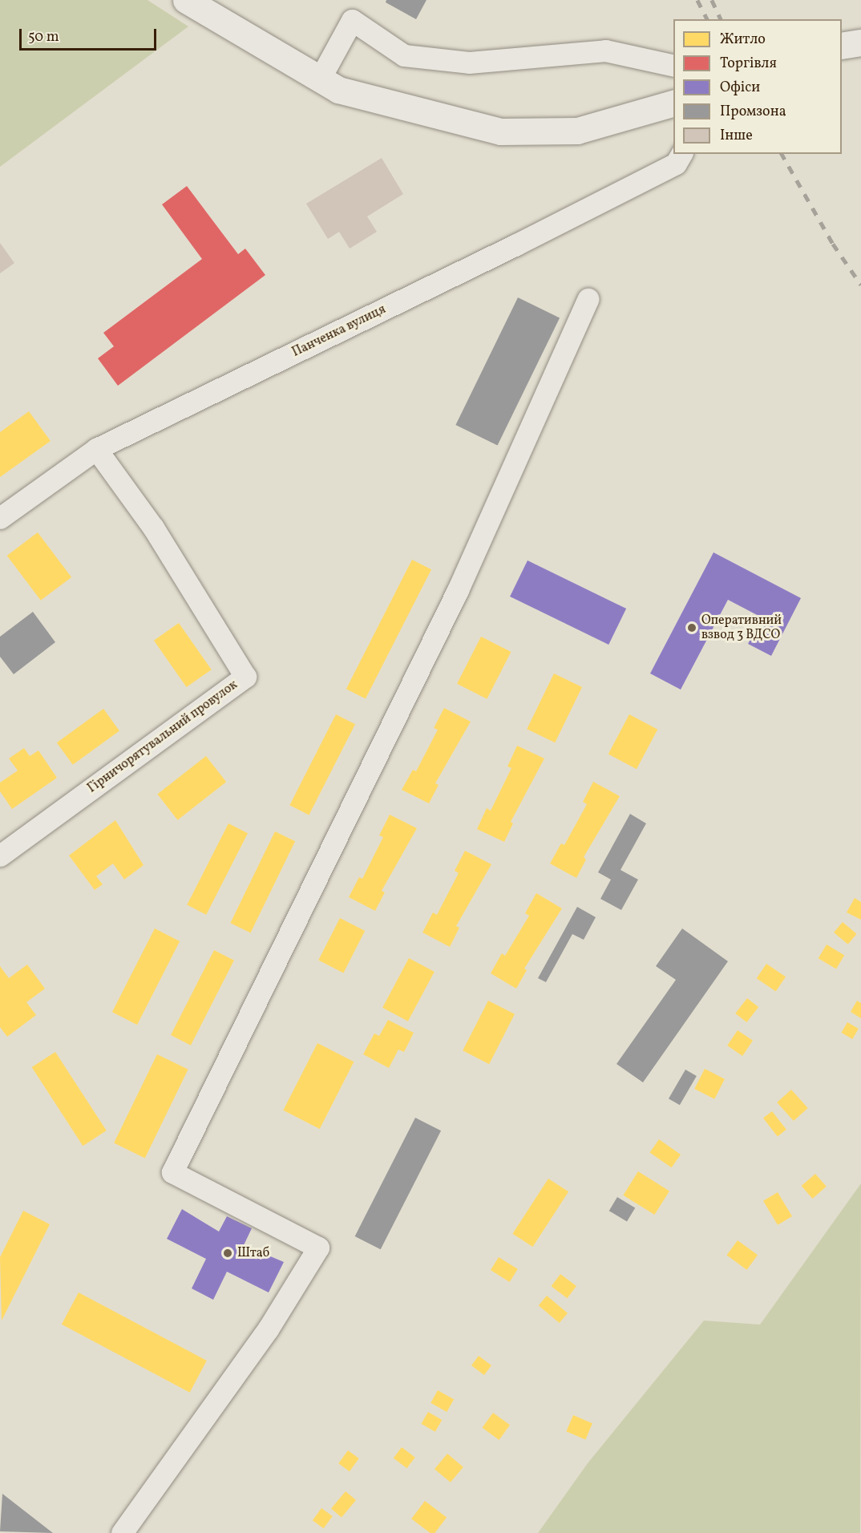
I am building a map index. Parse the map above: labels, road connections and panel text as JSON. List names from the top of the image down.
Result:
{
  "streets": {
    "street": ["Панченка вулиця", "Гірничорятувальний провулок"]
  },
  "crossings": [
    ["Панченка вулиця", "Гірничорятувальний провулок"]
  ],
  "places": ["Оперативний взвод 3 ВДСО", "Штаб"],
  "legend": [
    "Житло",
    "Торгівля",
    "Офіси",
    "Промзона",
    "Інше"
  ],
  "scale_bar": "50 m"
}
